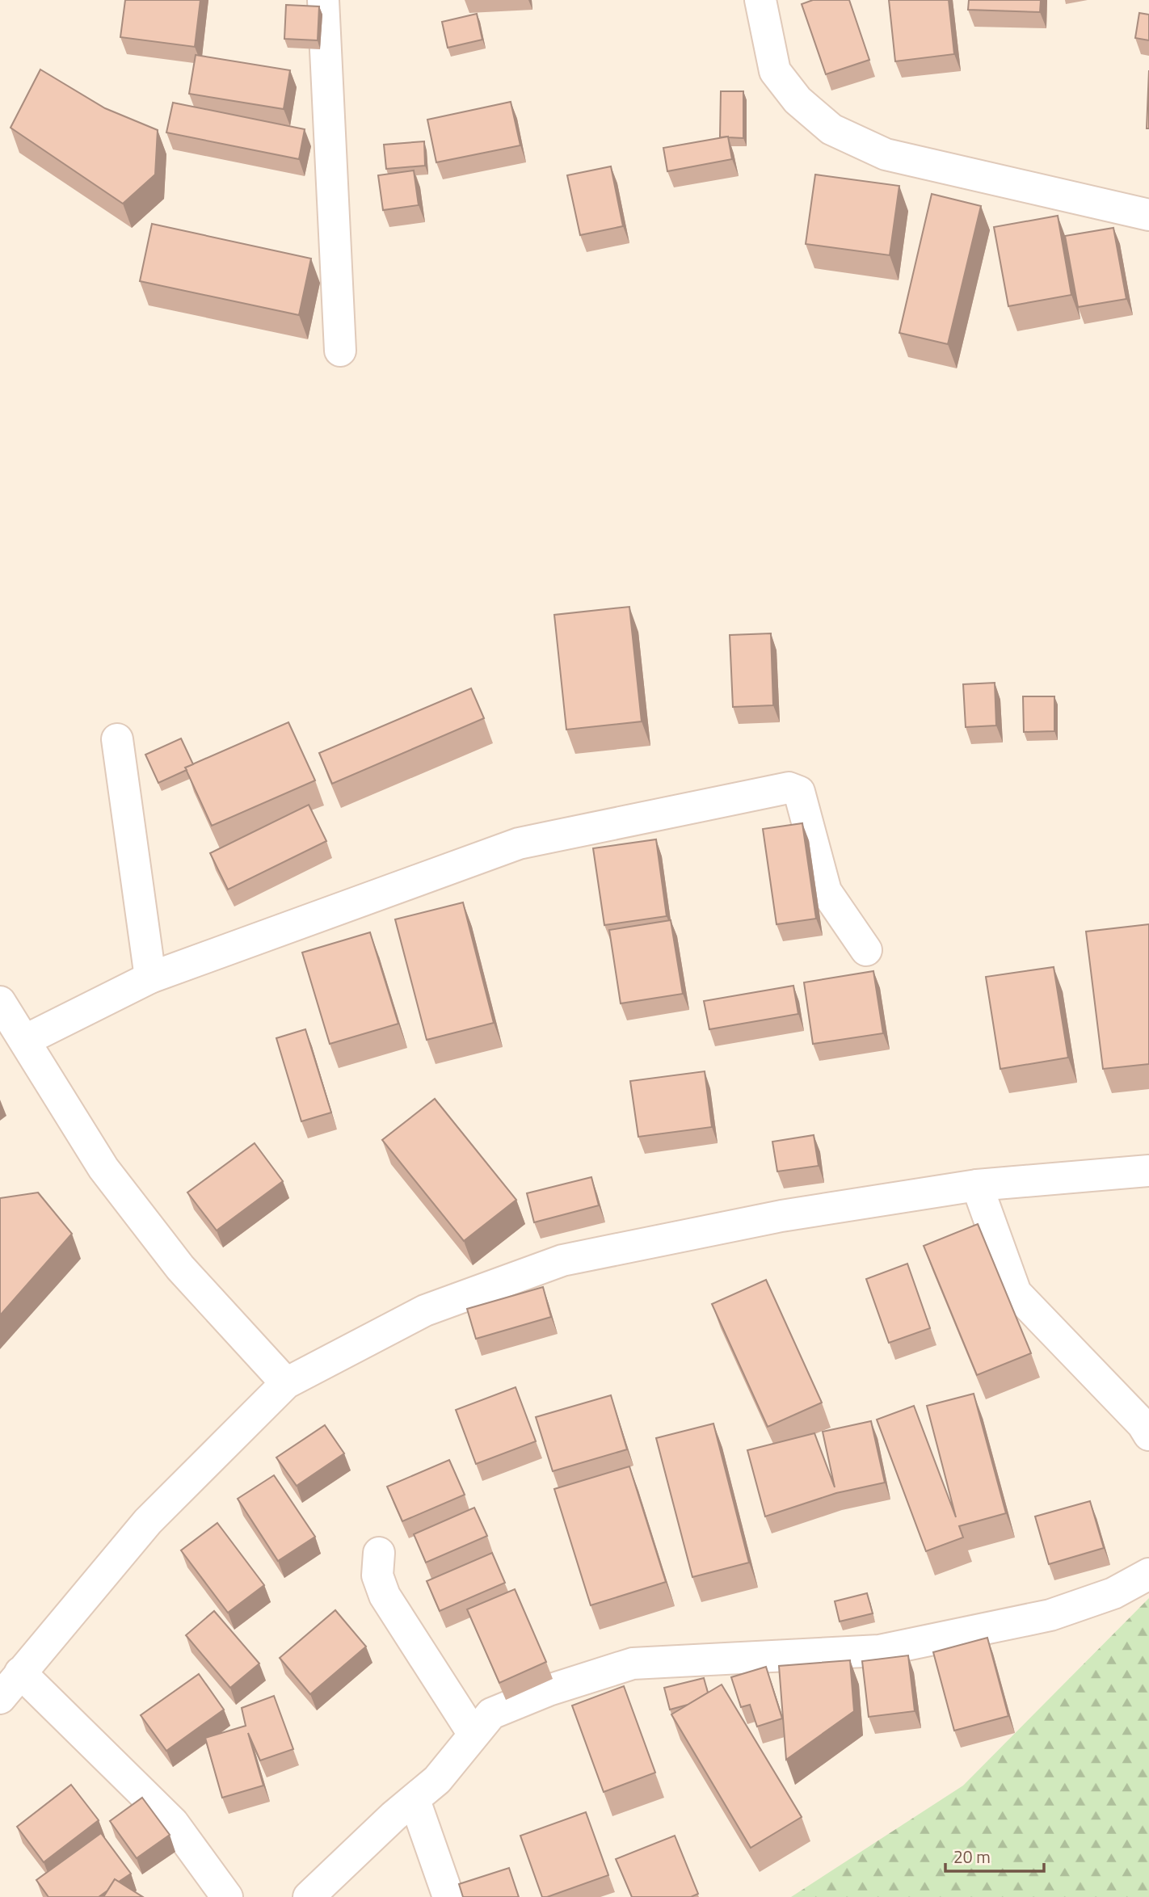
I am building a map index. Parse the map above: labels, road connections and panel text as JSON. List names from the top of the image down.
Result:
{
  "scale_bar": "20 m"
}
